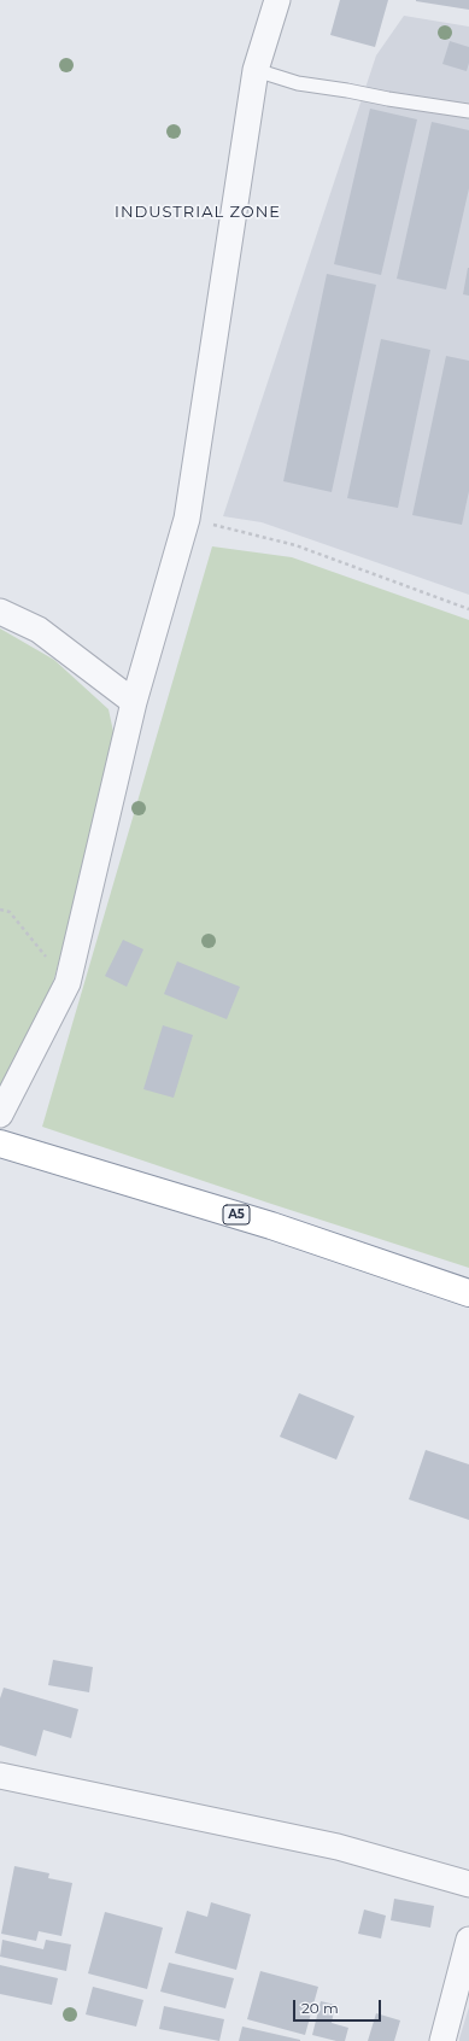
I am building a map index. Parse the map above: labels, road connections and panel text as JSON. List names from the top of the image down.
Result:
{
  "streets": {
    "highway": ["A5"]
  },
  "districts": ["INDUSTRIAL ZONE"],
  "scale_bar": "20 m"
}
